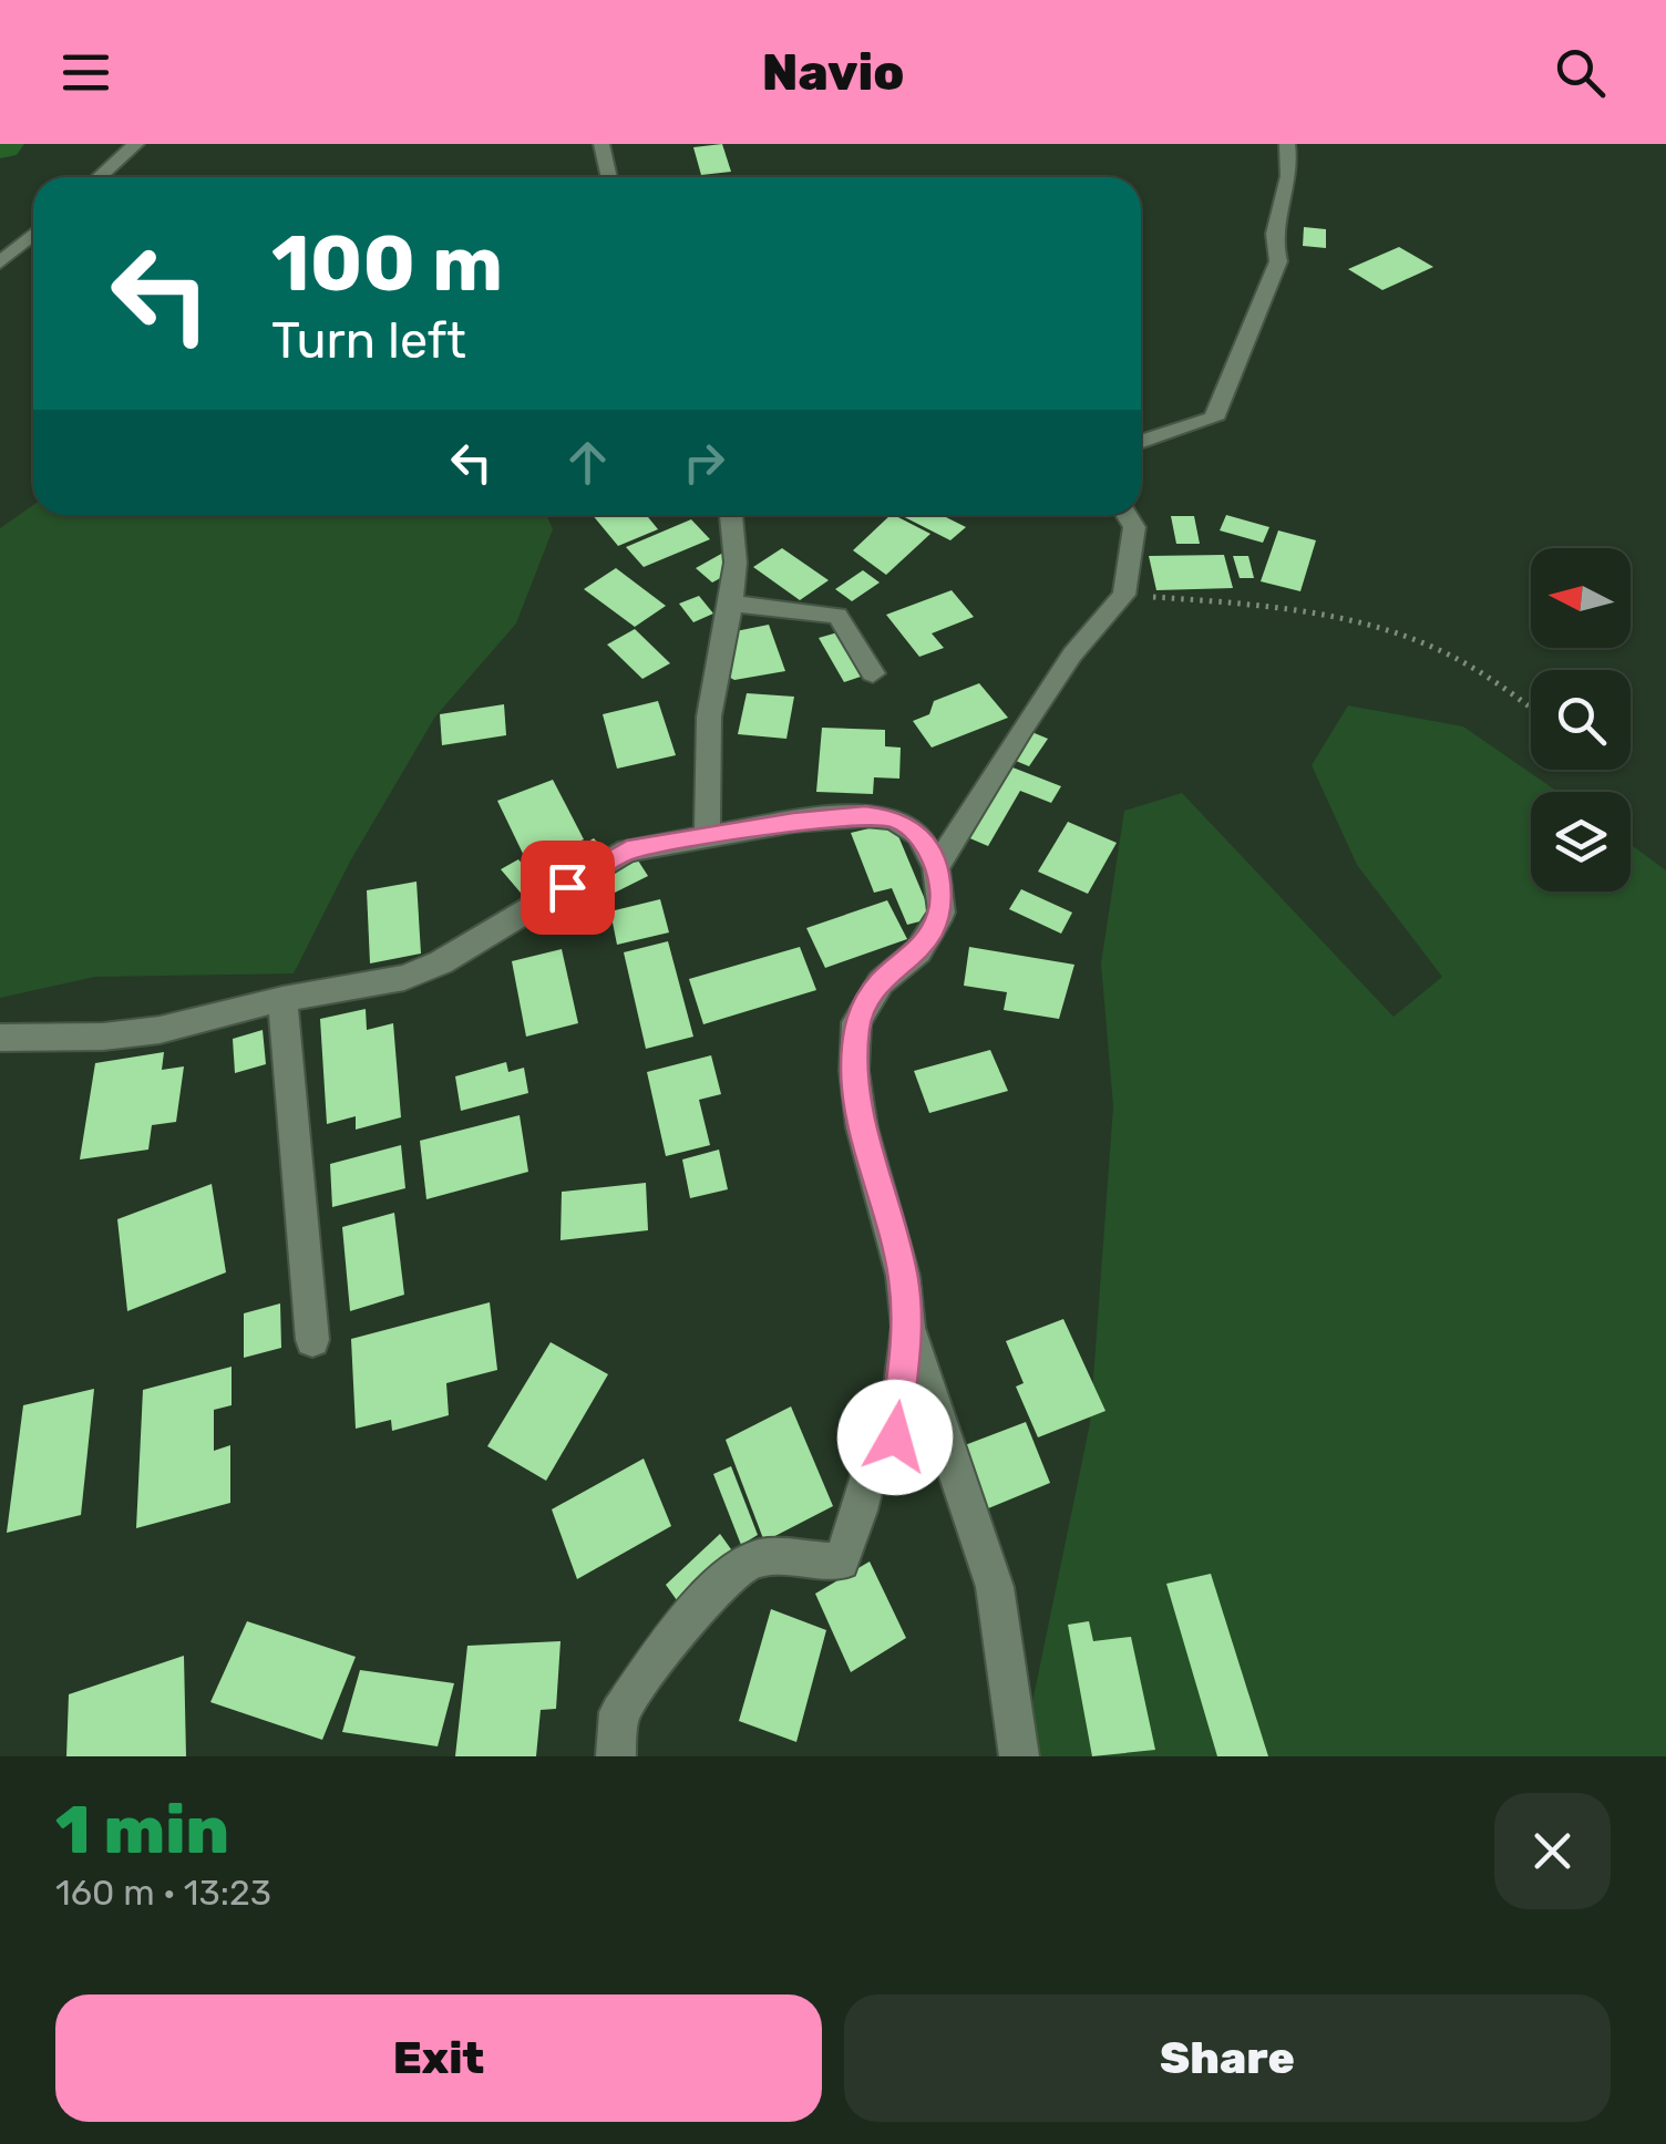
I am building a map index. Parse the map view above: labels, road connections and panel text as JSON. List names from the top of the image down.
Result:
{
  "north": "left",
  "page": {
    "header": "Navio",
    "turn": ["100 m", "Turn left"],
    "heading": ["1 min", "160 m · 13:23"],
    "buttons": ["Exit", "Share"]
  }
}
